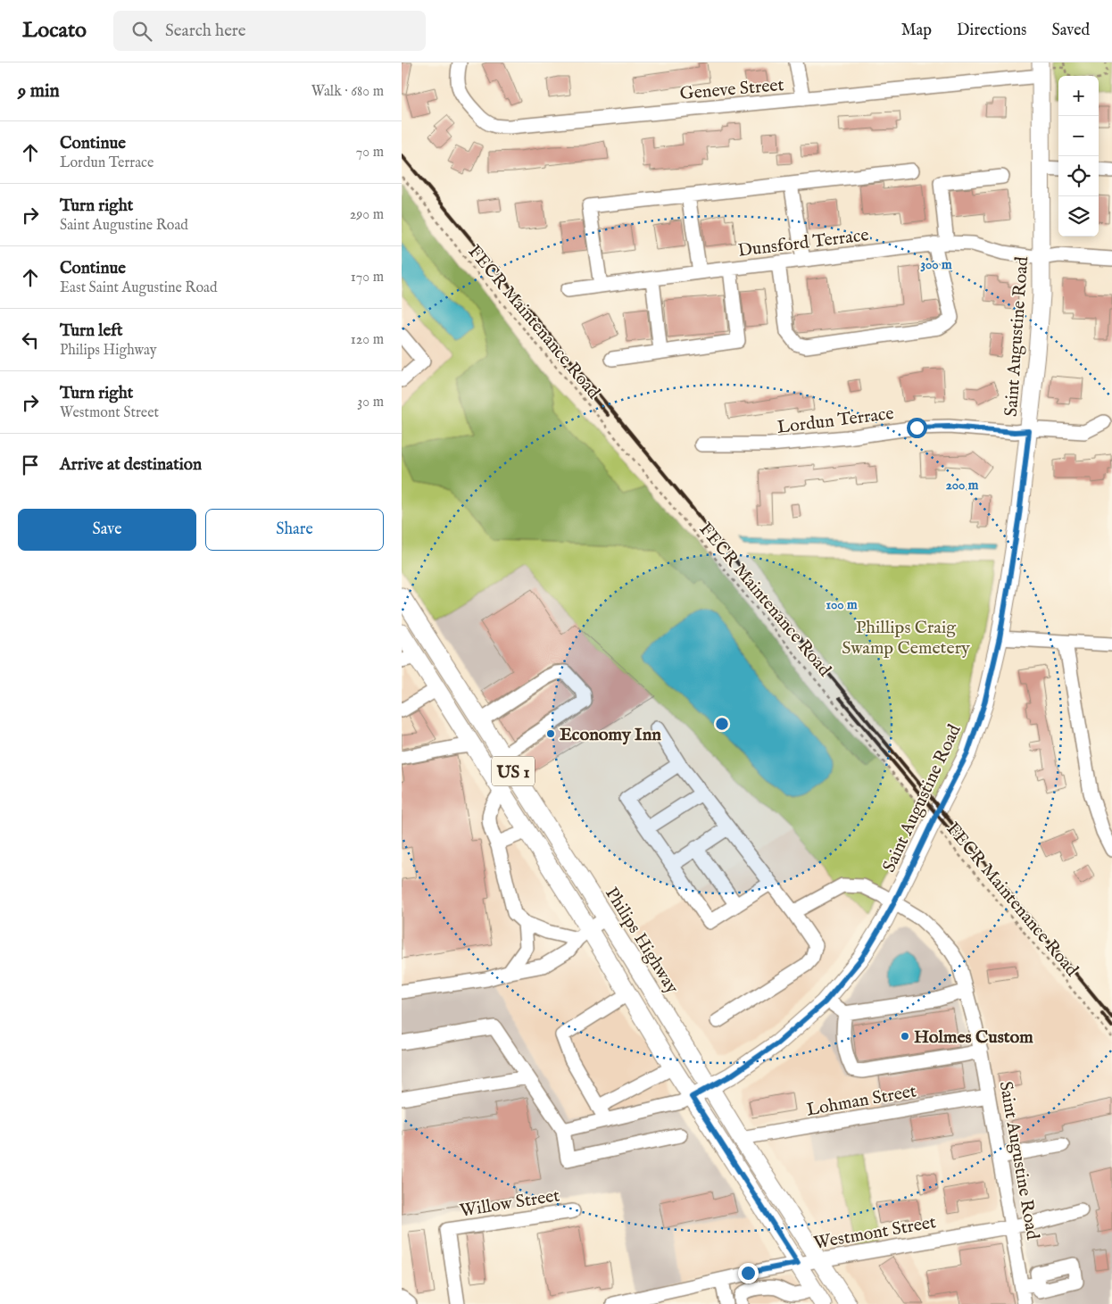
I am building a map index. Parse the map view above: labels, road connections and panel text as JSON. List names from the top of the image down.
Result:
{
  "streets": {
    "main road": ["Saint Augustine Road", "US 1", "Philips Highway"],
    "street": [
      "Geneve Street",
      "Dunsford Terrace",
      "Lordun Terrace",
      "Lohman Street",
      "Willow Street",
      "Westmont Street"
    ],
    "path": ["FECR Maintenance Road"]
  },
  "crossings": [
    ["Geneve Street", "Saint Augustine Road"],
    ["Dunsford Terrace", "Saint Augustine Road"],
    ["FECR Maintenance Road", "Saint Augustine Road"],
    ["Saint Augustine Road", "Lordun Terrace"],
    ["Saint Augustine Road", "Lohman Street"],
    ["Saint Augustine Road", "Westmont Street"],
    ["US 1", "Westmont Street"],
    ["Philips Highway", "Lohman Street"],
    ["Philips Highway", "Westmont Street"]
  ],
  "parks": ["Phillips Craig Swamp Cemetery"],
  "places": ["Economy Inn", "Holmes Custom"],
  "page": {
    "header": "Locato",
    "search": "Search here",
    "nav": ["Map", "Directions", "Saved"],
    "heading": ["9 min", "Walk · 680 m"],
    "map_buttons": ["+", "−"],
    "list": [
      ["Continue", "Lordun Terrace", "70 m"],
      ["Turn right", "Saint Augustine Road", "290 m"],
      ["Continue", "East Saint Augustine Road", "170 m"],
      ["Turn left", "Philips Highway", "120 m"],
      ["Turn right", "Westmont Street", "30 m"],
      "Arrive at destination"
    ],
    "buttons": ["Save", "Share"]
  },
  "rings": ["300 m", "200 m", "100 m"]
}
